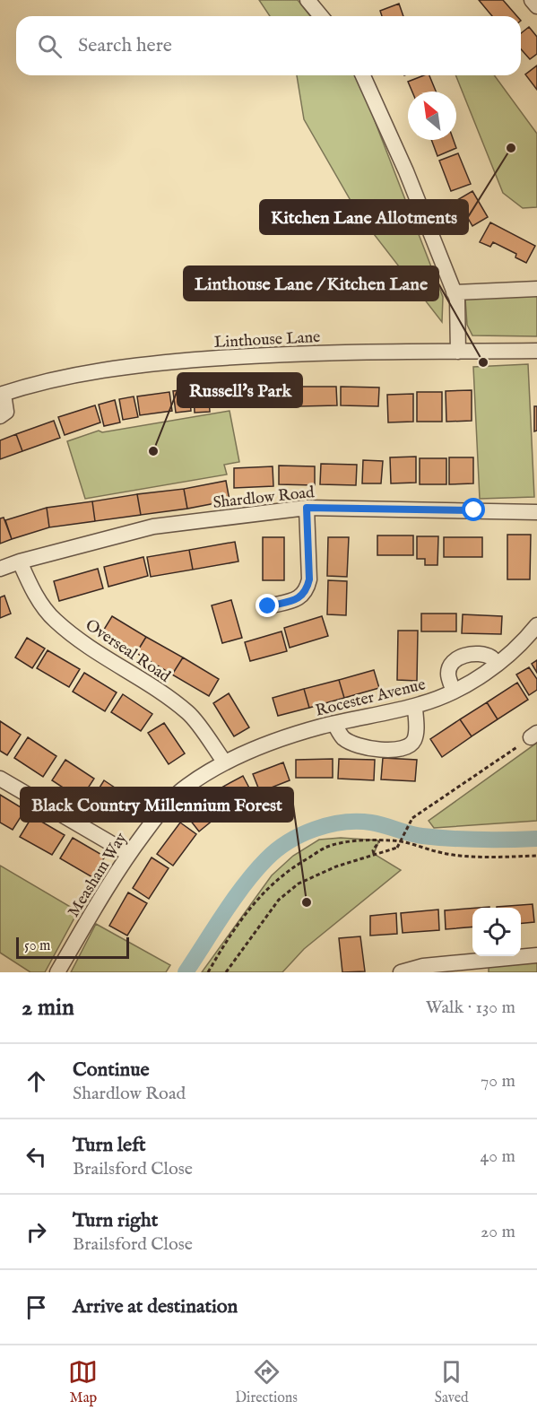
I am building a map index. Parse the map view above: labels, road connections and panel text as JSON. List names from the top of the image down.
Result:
{
  "streets": {
    "street": [
      "Linthouse Lane",
      "Shardlow Road",
      "Overseal Road",
      "Rocester Avenue",
      "Measham Way"
    ]
  },
  "crossings": [
    ["Shardlow Road", "Overseal Road"],
    ["Overseal Road", "Rocester Avenue"],
    ["Overseal Road", "Measham Way"],
    ["Rocester Avenue", "Measham Way"]
  ],
  "places": [
    "Kitchen Lane Allotments",
    "Linthouse Lane / Kitchen Lane",
    "Russell's Park",
    "Black Country Millennium Forest"
  ],
  "scale_bar": "50 m",
  "north": "top left",
  "page": {
    "search": "Search here",
    "scale": "50 m",
    "heading": ["2 min", "Walk · 130 m"],
    "list": [
      ["Continue", "Shardlow Road", "70 m"],
      ["Turn left", "Brailsford Close", "40 m"],
      ["Turn right", "Brailsford Close", "20 m"],
      "Arrive at destination"
    ],
    "nav": ["Map", "Directions", "Saved"]
  }
}
